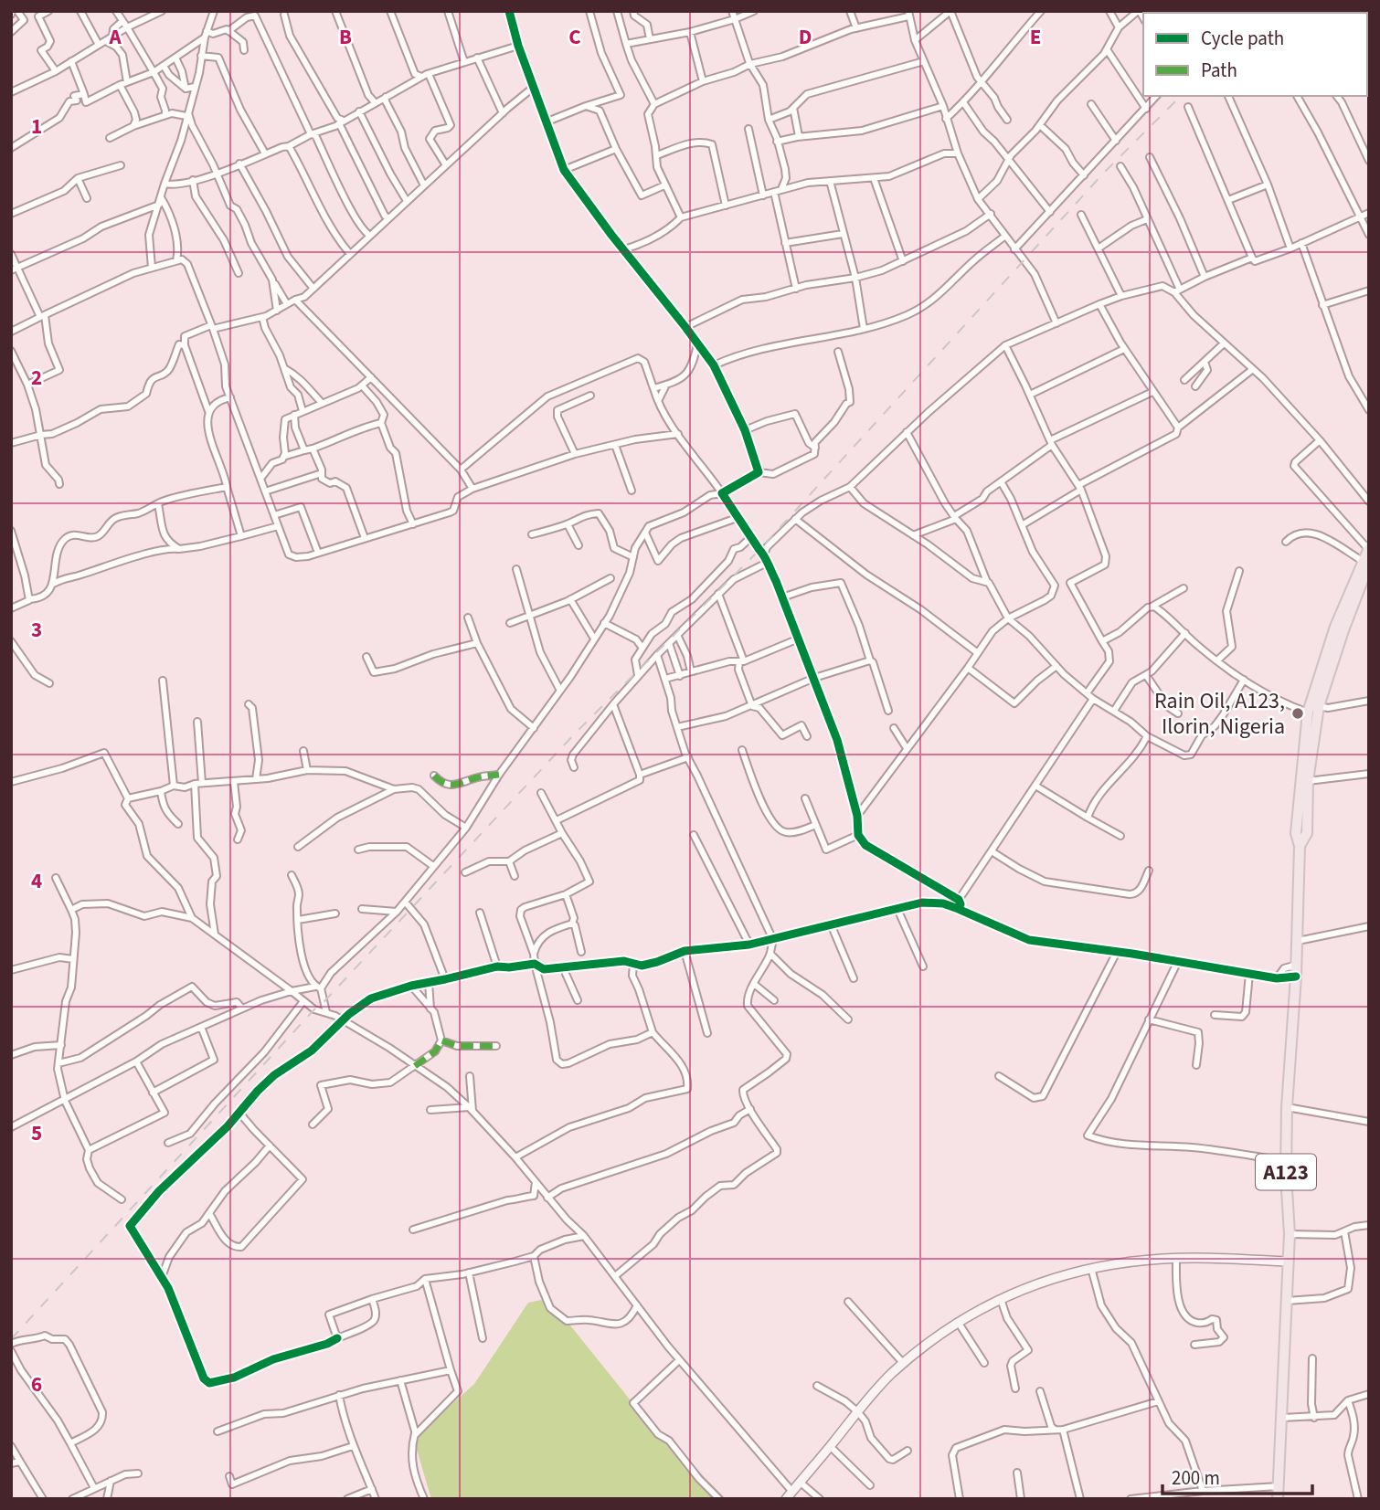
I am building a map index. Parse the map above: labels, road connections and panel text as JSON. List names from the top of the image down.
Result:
{
  "streets": {
    "highway": ["A123"]
  },
  "places": ["Rain Oil, A123, Ilorin, Nigeria"],
  "legend": ["Cycle path", "Path"],
  "scale_bar": "200 m",
  "grid": {
    "columns": [
      "A",
      "B",
      "C",
      "D",
      "E"
    ],
    "rows": [
      "1",
      "2",
      "3",
      "4",
      "5",
      "6"
    ]
  }
}
